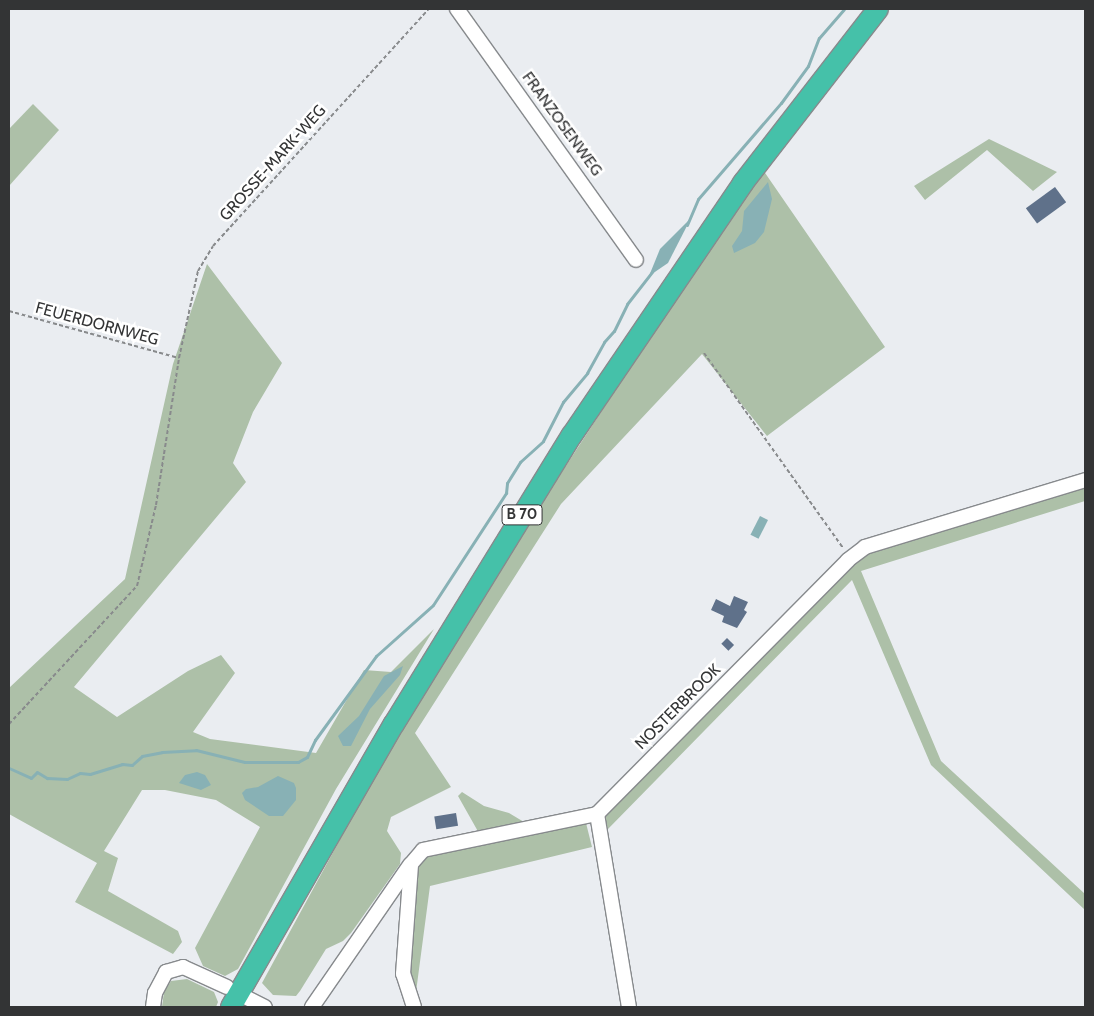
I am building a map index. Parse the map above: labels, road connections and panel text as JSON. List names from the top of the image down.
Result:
{
  "streets": {
    "highway": ["B 70"],
    "street": ["FRANZOSENWEG", "NOSTERBROOK"],
    "path": ["GROSSE-MARK-WEG", "FEUERDORNWEG"]
  },
  "crossings": [
    ["GROSSE-MARK-WEG", "FEUERDORNWEG"]
  ]
}
